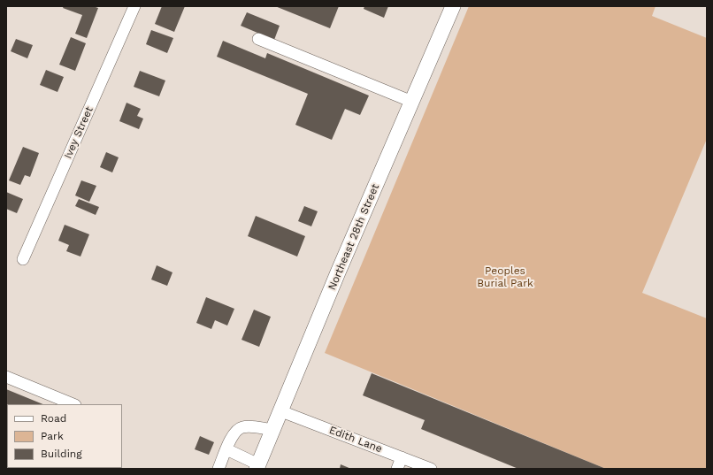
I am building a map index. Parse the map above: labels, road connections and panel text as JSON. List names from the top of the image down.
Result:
{
  "streets": {
    "main road": ["Northeast 28th Street"],
    "street": ["Ivey Street", "Edith Lane"]
  },
  "crossings": [
    ["Northeast 28th Street", "Edith Lane"]
  ],
  "parks": ["Peoples Burial Park"],
  "legend": ["Road", "Park", "Building"]
}
